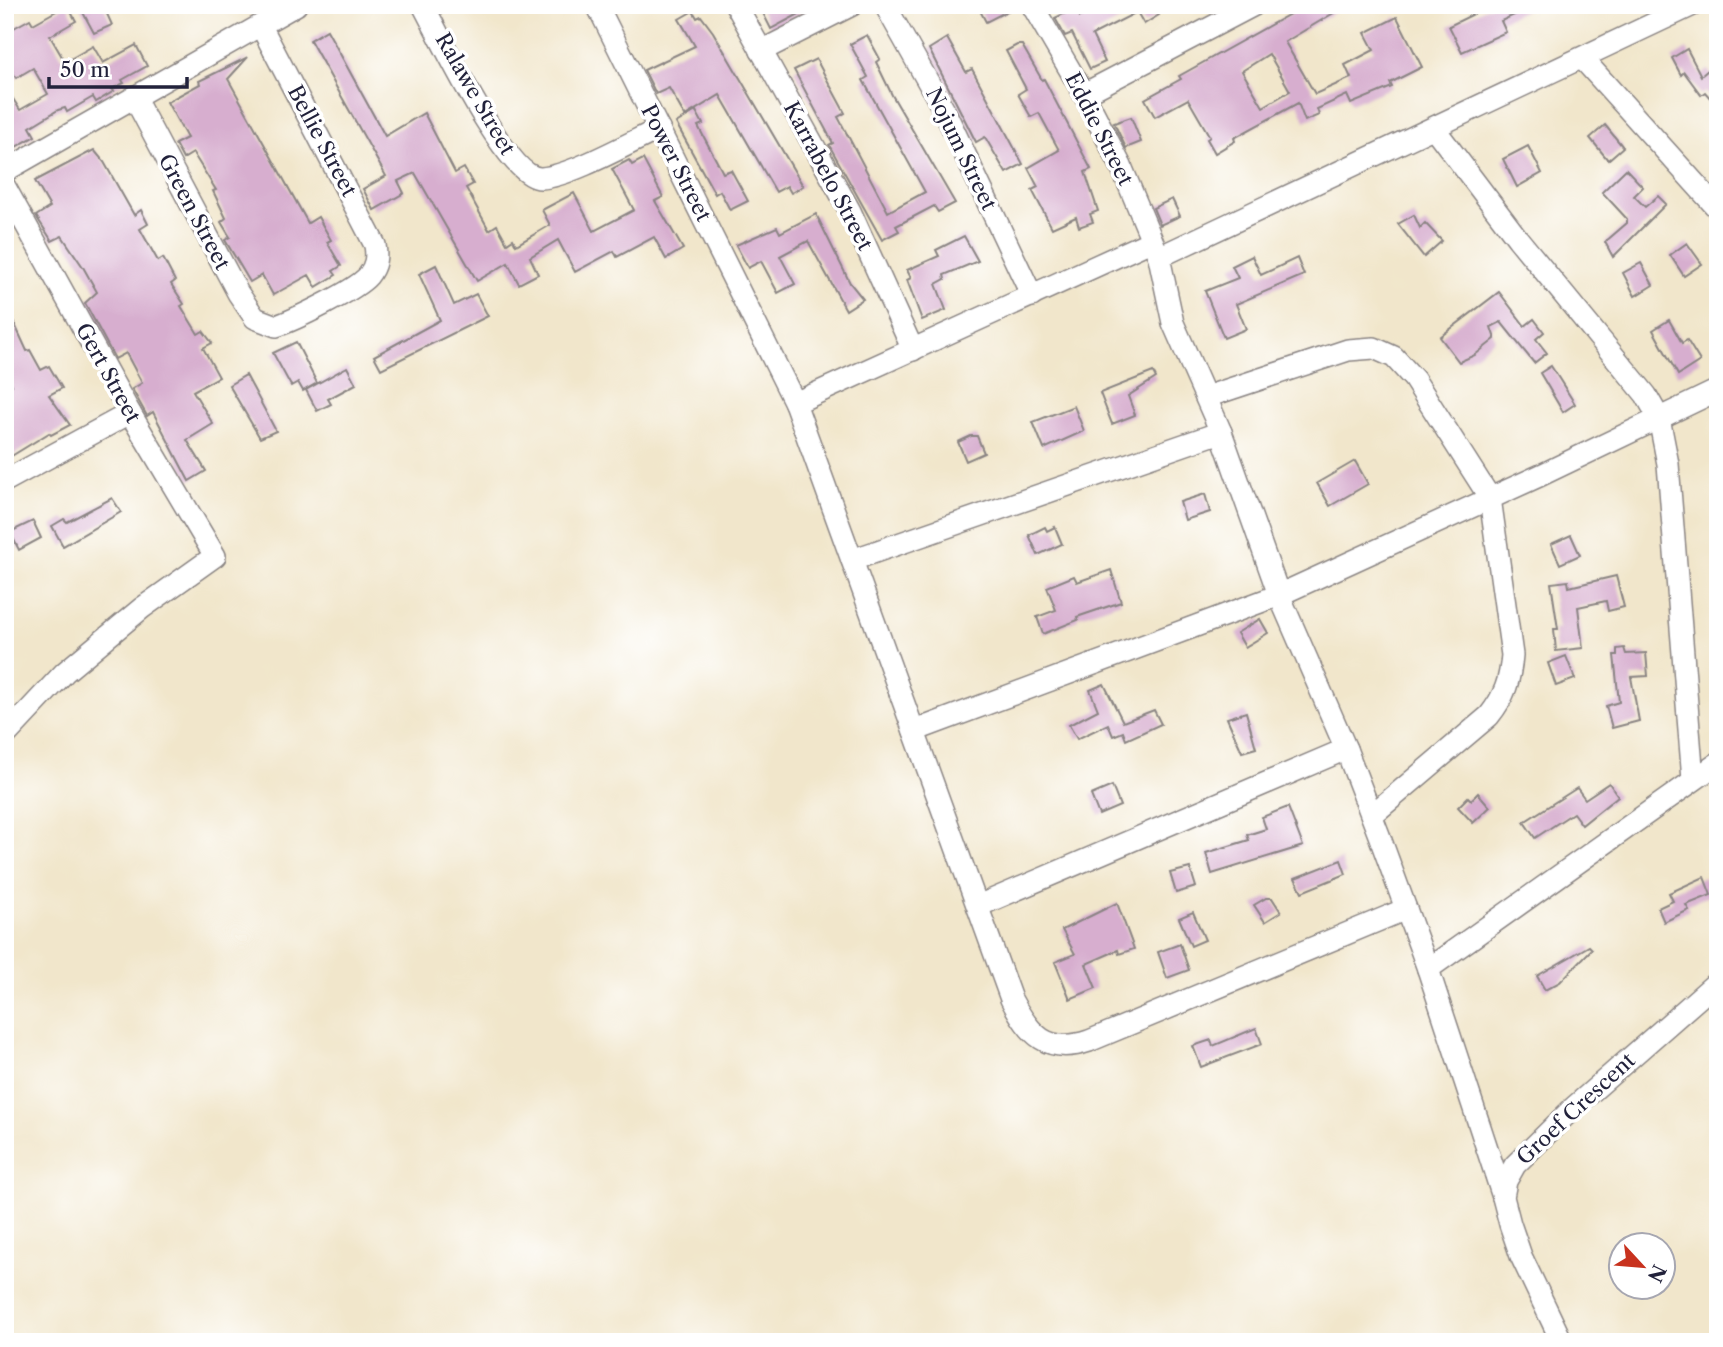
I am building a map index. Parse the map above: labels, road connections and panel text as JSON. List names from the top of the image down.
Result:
{
  "streets": {
    "street": [
      "Ralawe Street",
      "Eddie Street",
      "Bellie Street",
      "Nojum Street",
      "Power Street",
      "Karrabelo Street",
      "Green Street",
      "Gert Street",
      "Groef Crescent"
    ]
  },
  "crossings": [
    ["Ralawe Street", "Power Street"],
    ["Eddie Street", "Power Street"],
    ["Eddie Street", "Groef Crescent"],
    ["Bellie Street", "Green Street"]
  ],
  "scale_bar": "50 m",
  "north": "bottom right"
}
